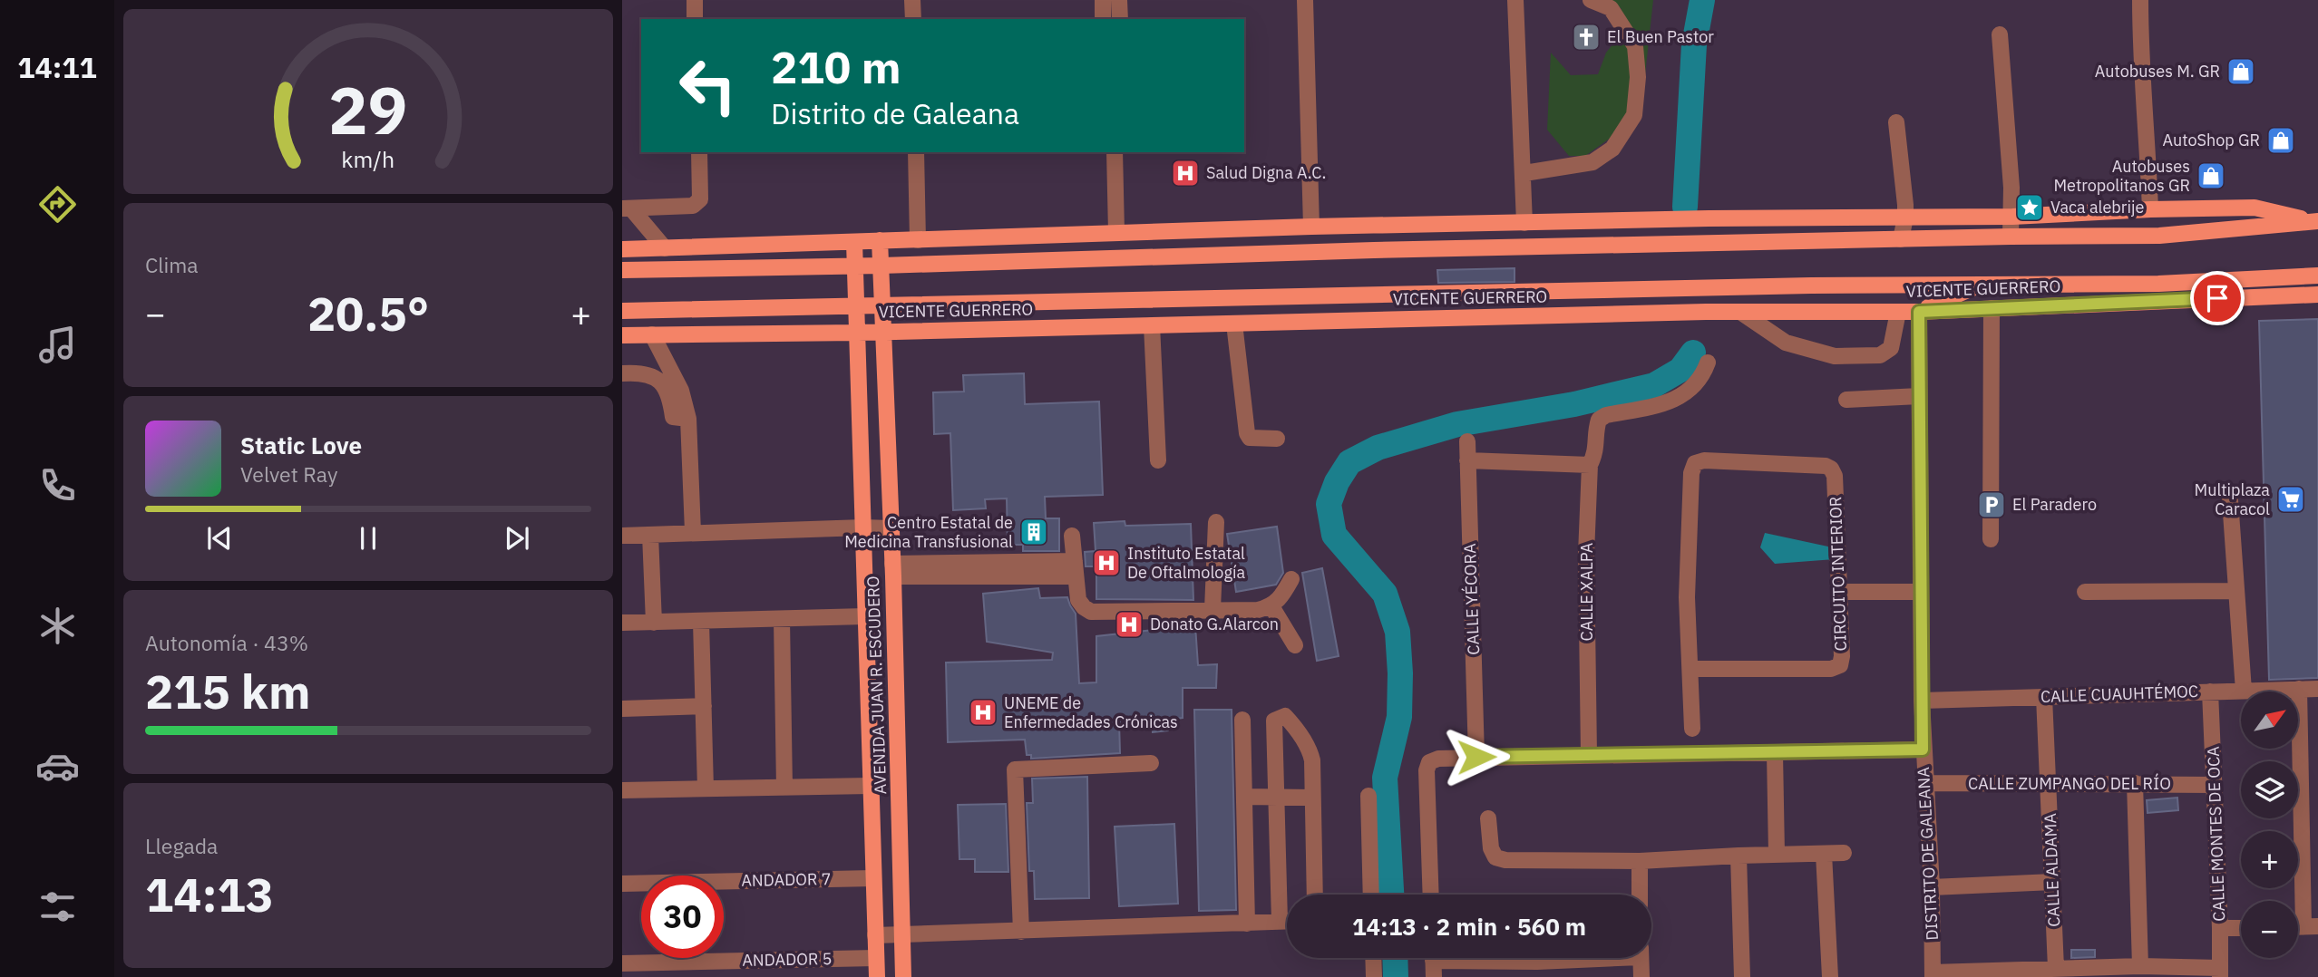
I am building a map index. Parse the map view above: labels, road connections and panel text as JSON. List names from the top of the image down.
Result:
{
  "streets": {
    "main road": ["VICENTE GUERRERO", "AVENIDA JUAN R. ESCUDERO"],
    "street": [
      "CIRCUITO INTERIOR",
      "CALLE XALPA",
      "CALLE YÉCORA",
      "CALLE CUAUHTÉMOC",
      "CALLE ZUMPANGO DEL RÍO",
      "CALLE MONTES DE OCA",
      "DISTRITO DE GALEANA",
      "CALLE ALDAMA",
      "ANDADOR 7",
      "ANDADOR 5"
    ]
  },
  "crossings": [
    ["VICENTE GUERRERO", "AVENIDA JUAN R. ESCUDERO"],
    ["VICENTE GUERRERO", "DISTRITO DE GALEANA"],
    ["AVENIDA JUAN R. ESCUDERO", "ANDADOR 7"],
    ["AVENIDA JUAN R. ESCUDERO", "ANDADOR 5"],
    ["CALLE CUAUHTÉMOC", "CALLE MONTES DE OCA"],
    ["CALLE CUAUHTÉMOC", "DISTRITO DE GALEANA"],
    ["CALLE CUAUHTÉMOC", "CALLE ALDAMA"],
    ["CALLE ZUMPANGO DEL RÍO", "CALLE MONTES DE OCA"],
    ["CALLE ZUMPANGO DEL RÍO", "DISTRITO DE GALEANA"],
    ["CALLE ZUMPANGO DEL RÍO", "CALLE ALDAMA"]
  ],
  "places": {
    "church": ["El Buen Pastor"],
    "shop": ["Autobuses M. GR", "AutoShop GR", "Autobuses Metropolitanos GR"],
    "hospital": [
      "Salud Digna A.C.",
      "Instituto Estatal De Oftalmología",
      "Donato G.Alarcon",
      "UNEME de Enfermedades Crónicas"
    ],
    "place": ["Vaca alebrije"],
    "supermarket": ["Multiplaza Caracol"],
    "parking": ["El Paradero"],
    "building": ["Centro Estatal de Medicina Transfusional"]
  },
  "north": "top right",
  "page": {
    "tabs": "14:11",
    "turn": ["210 m", "Distrito de Galeana"],
    "tile": [
      "Clima",
      ["Autonomía · 43%", "215 km"],
      ["Llegada", "14:13"]
    ],
    "heat": ["−", "20.5°", "+"],
    "song": ["Static Love", "Velvet Ray"],
    "map_buttons": ["+", "−"],
    "limit": "30",
    "trip": "14:13 · 2 min · 560 m",
    "gauge": ["29", "km/h"]
  }
}
